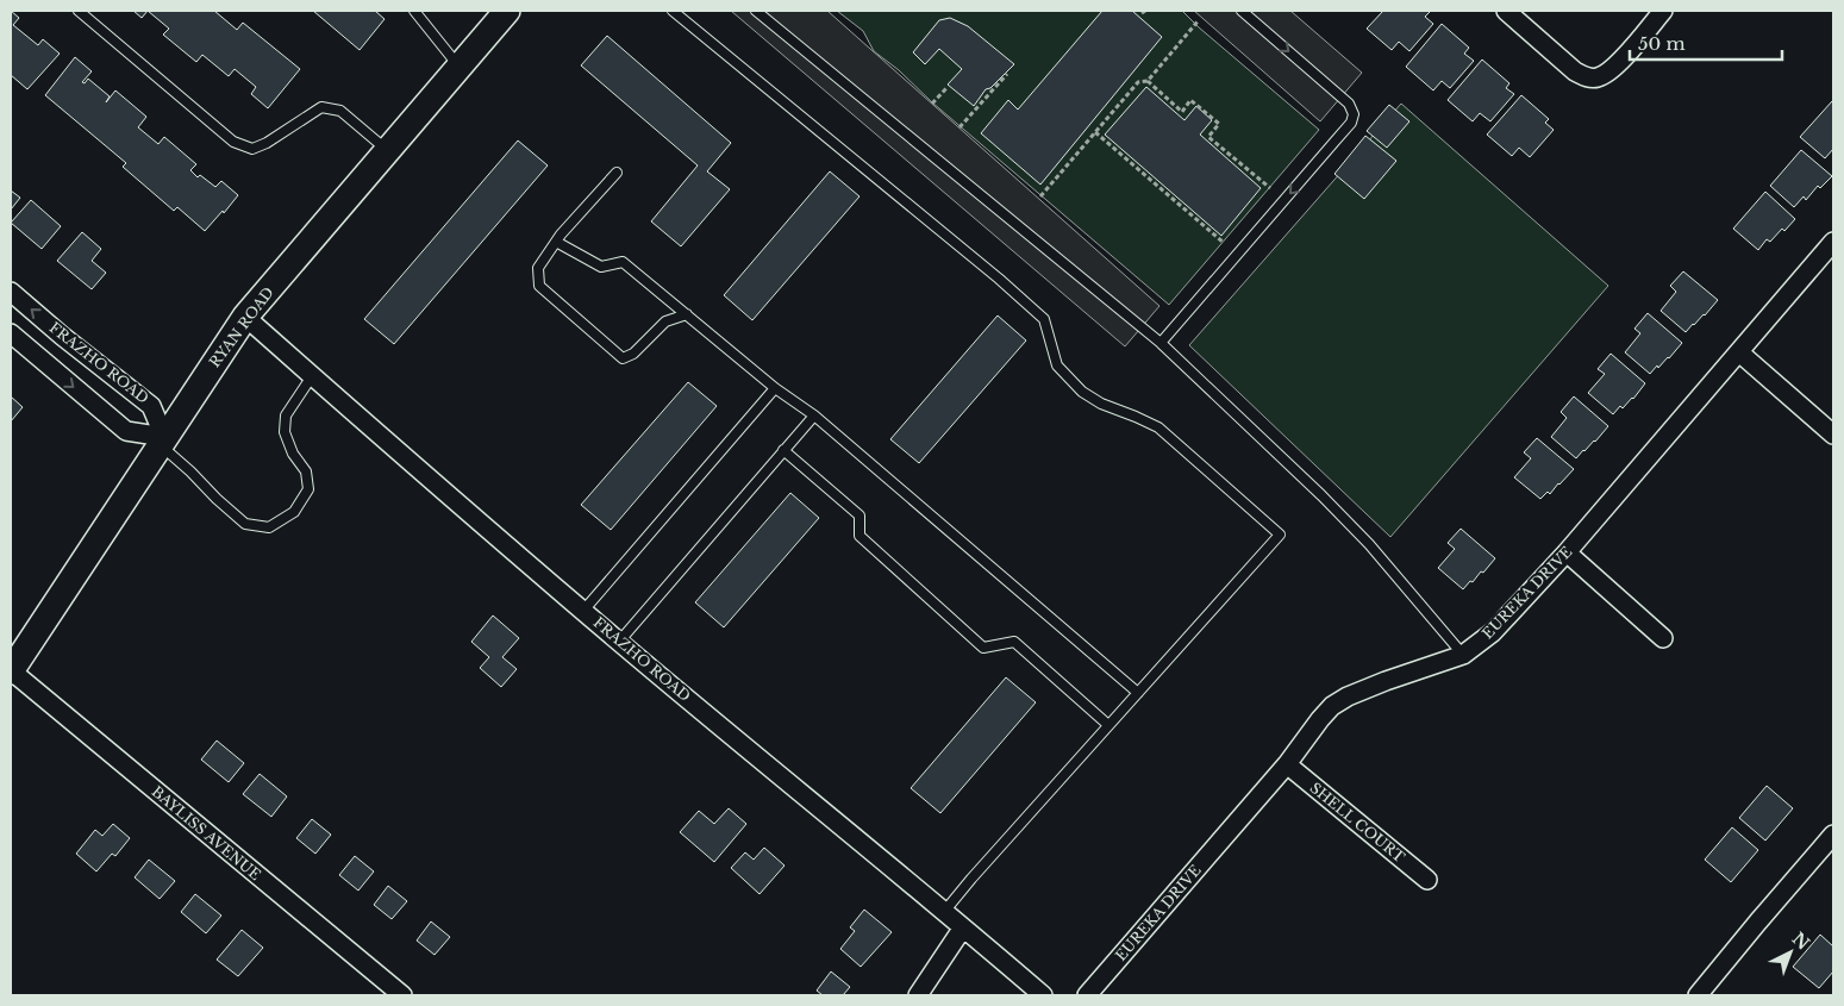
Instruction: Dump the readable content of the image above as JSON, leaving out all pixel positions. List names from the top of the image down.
{
  "streets": {
    "main road": ["RYAN ROAD"],
    "street": [
      "FRAZHO ROAD",
      "EUREKA DRIVE",
      "SHELL COURT",
      "BAYLISS AVENUE"
    ]
  },
  "crossings": [
    ["RYAN ROAD", "FRAZHO ROAD"],
    ["RYAN ROAD", "BAYLISS AVENUE"],
    ["EUREKA DRIVE", "SHELL COURT"]
  ],
  "scale_bar": "50 m",
  "north": "top right"
}
